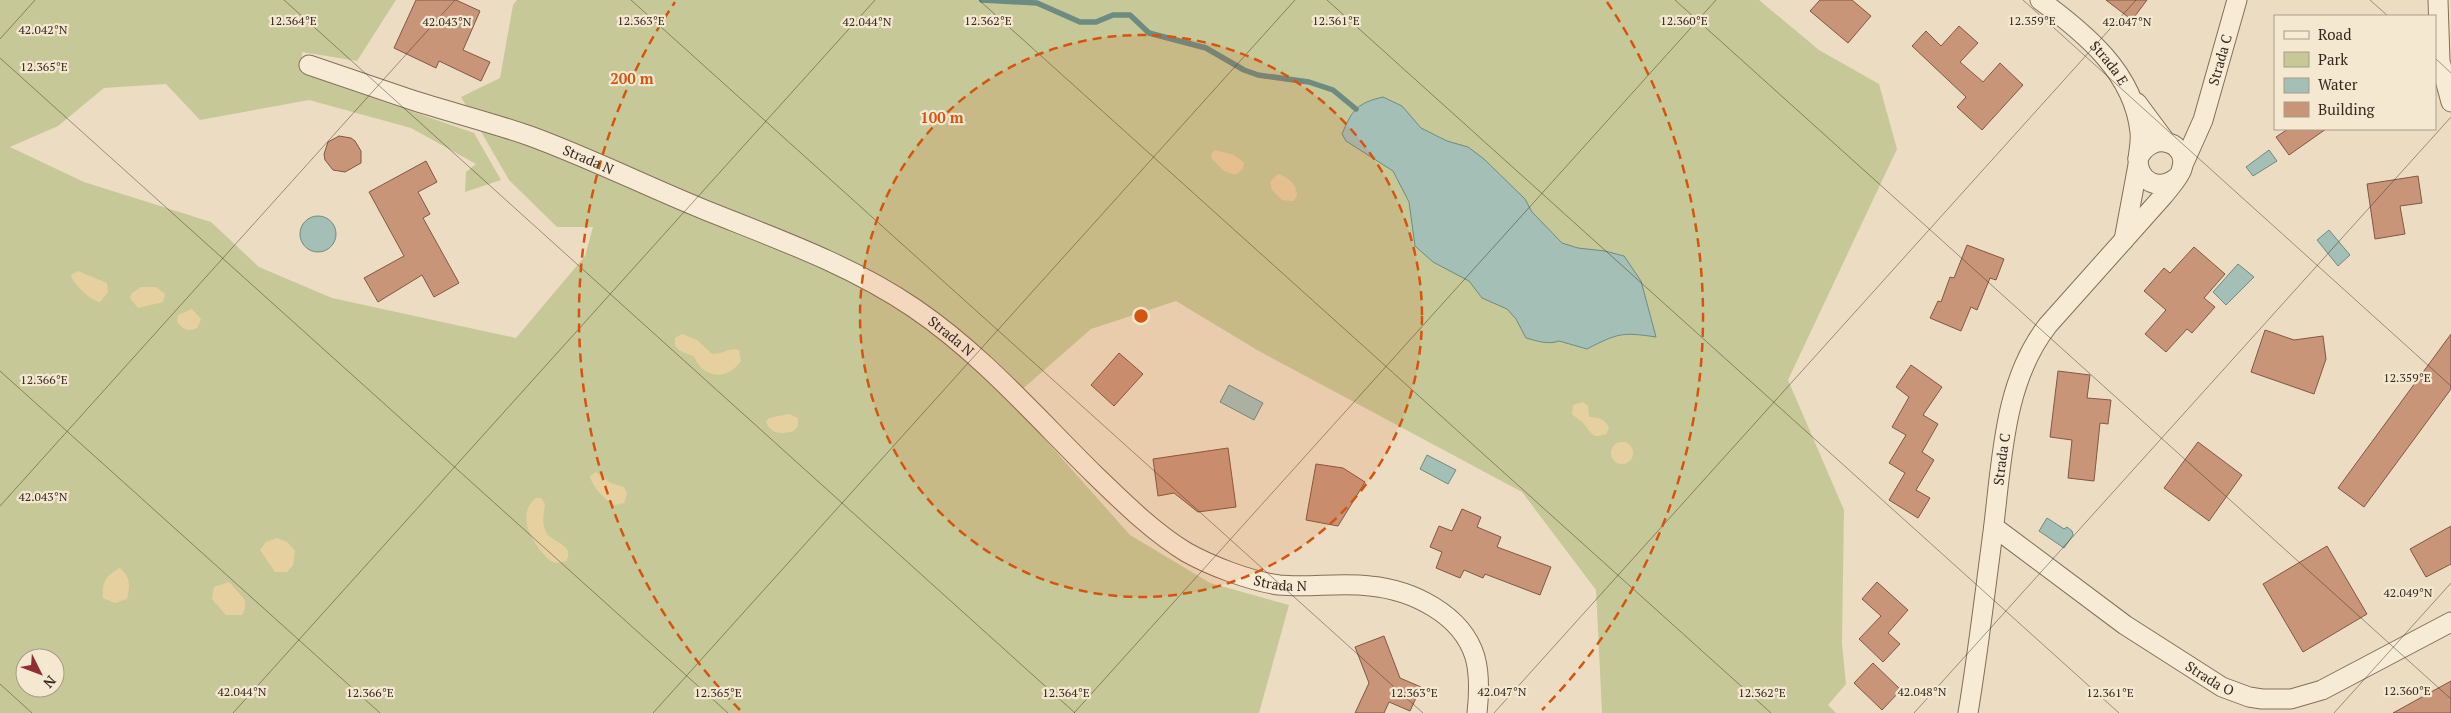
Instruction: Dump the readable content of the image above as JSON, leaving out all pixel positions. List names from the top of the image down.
{
  "streets": {
    "street": [
      "Strada C",
      "Strada E",
      "Strada N",
      "Strada O"
    ]
  },
  "crossings": [
    ["Strada C", "Strada E"],
    ["Strada C", "Strada O"]
  ],
  "legend": [
    "Road",
    "Park",
    "Water",
    "Building"
  ],
  "north": "bottom right",
  "coordinates": [
    "12.360°E",
    "12.364°E",
    "12.363°E",
    "12.362°E",
    "12.361°E",
    "12.359°E",
    "42.043°N",
    "42.044°N",
    "42.047°N",
    "42.042°N",
    "12.365°E",
    "12.366°E",
    "42.049°N",
    "42.048°N"
  ],
  "rings": ["200 m", "100 m"]
}
